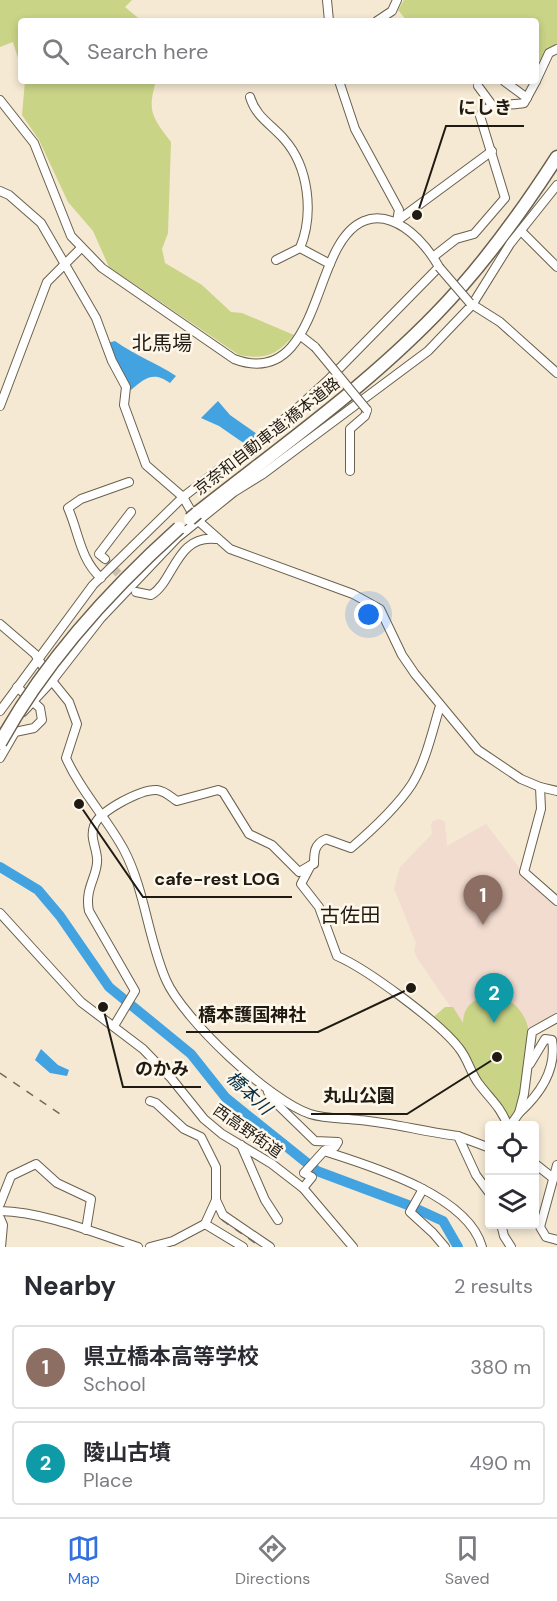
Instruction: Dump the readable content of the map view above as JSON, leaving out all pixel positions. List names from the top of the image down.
{
  "streets": {
    "highway": ["京奈和自動車道;橋本道路"],
    "street": ["西高野街道"]
  },
  "districts": ["北馬場", "古佐田"],
  "water": ["橋本川"],
  "places": [
    "にしき",
    "cafe-rest LOG",
    "橋本護国神社",
    "のかみ",
    "丸山公園"
  ],
  "page": {
    "search": "Search here",
    "pins": ["1", "2"],
    "heading": ["Nearby", "2 results"],
    "list": [
      {
        "mark": "1",
        "name": "県立橋本高等学校",
        "note": "School",
        "value": "380 m"
      },
      {
        "mark": "2",
        "name": "陵山古墳",
        "note": "Place",
        "value": "490 m"
      }
    ],
    "nav": ["Map", "Directions", "Saved"]
  }
}
